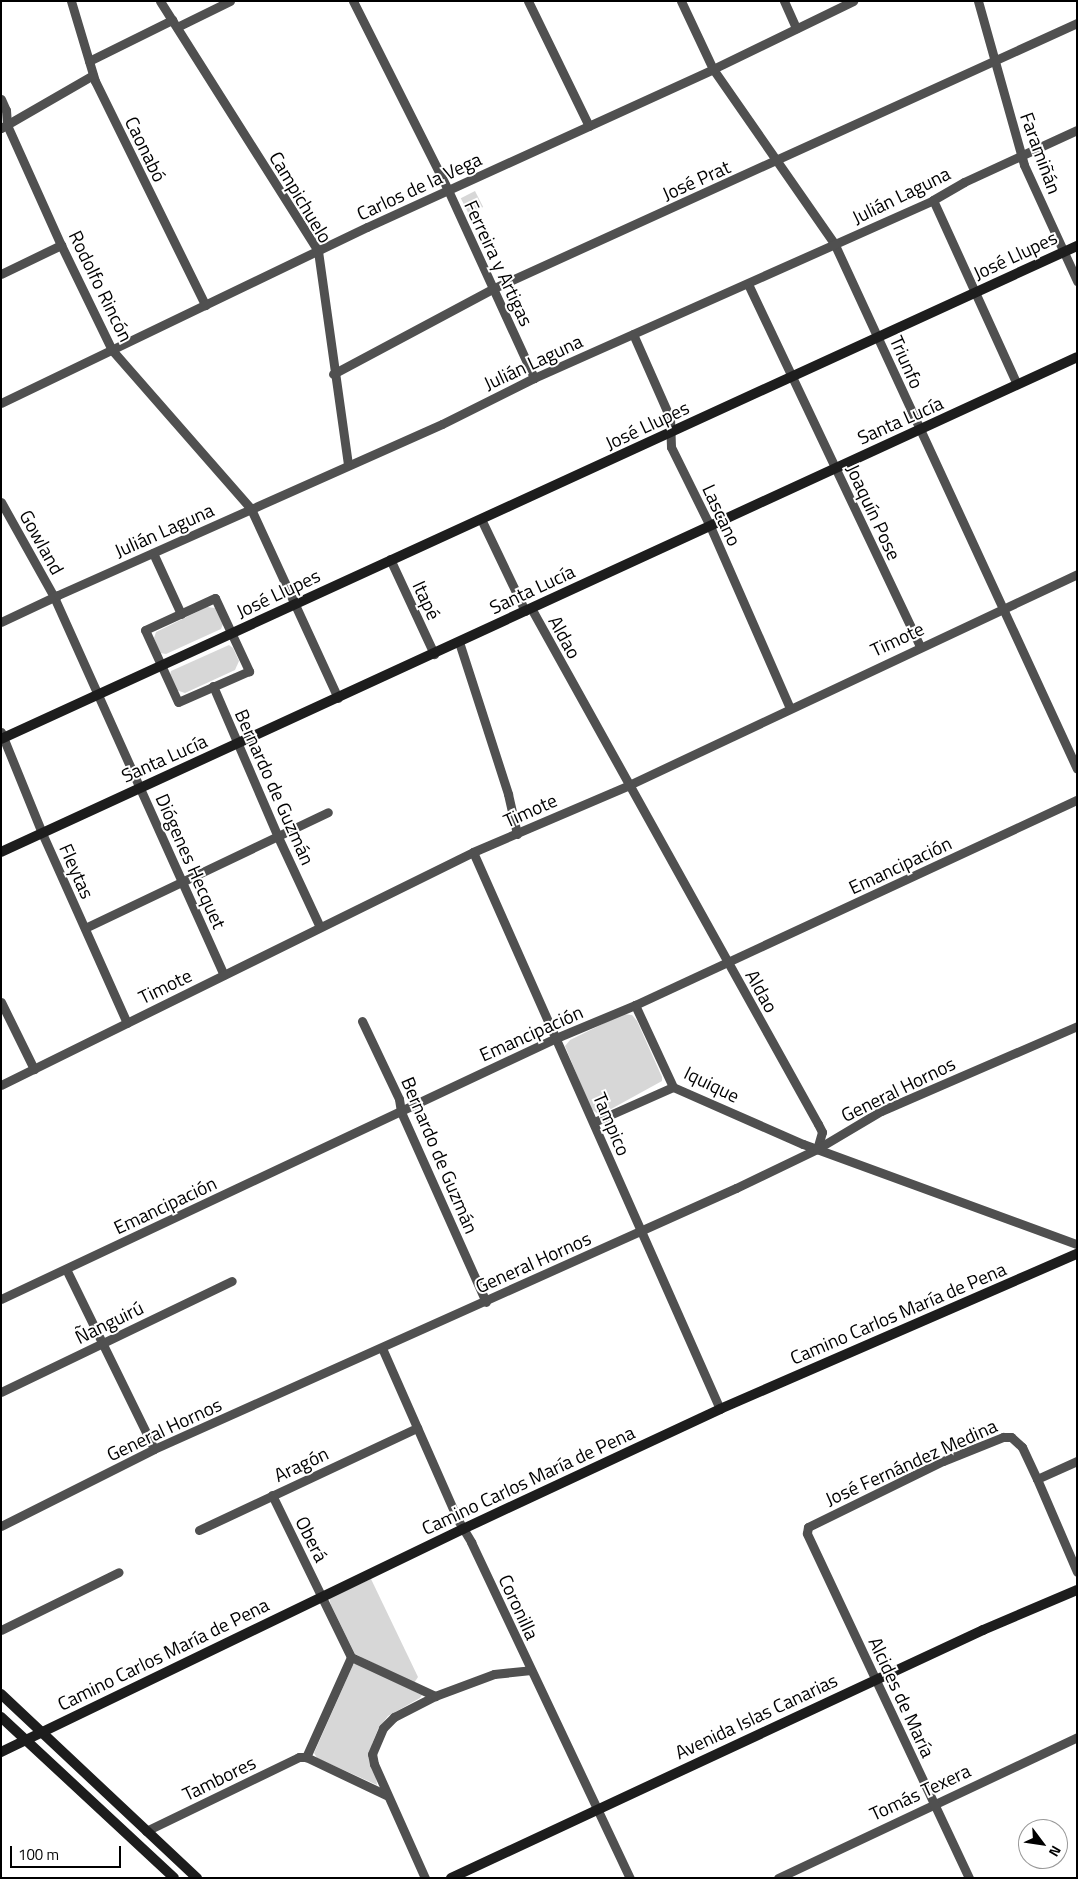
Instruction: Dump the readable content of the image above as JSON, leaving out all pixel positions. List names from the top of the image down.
{
  "streets": {
    "street": [
      "Caonabó",
      "Faramiñán",
      "José Prat",
      "Carlos de la Vega",
      "Julián Laguna",
      "Campichuelo",
      "José Llupes",
      "Ferreira y Artigas",
      "Rodolfo Rincón",
      "Triunfo",
      "Santa Lucía",
      "Joaquín Pose",
      "Lascano",
      "Gowland",
      "Itapé",
      "Aldao",
      "Timote",
      "Bernardo de Guzmán",
      "Diógenes Hecquet",
      "Emancipación",
      "Fleytas",
      "Iquique",
      "General Hornos",
      "Tampico",
      "Camino Carlos María de Pena",
      "Ñanguirú",
      "José Fernández Medina",
      "Aragón",
      "Oberá",
      "Coronilla",
      "Alcides de María",
      "Avenida Islas Canarias",
      "Tambores",
      "Tomás Texera"
    ]
  },
  "crossings": [
    ["Caonabó", "Carlos de la Vega"],
    ["Faramiñán", "José Prat"],
    ["Faramiñán", "Julián Laguna"],
    ["Faramiñán", "José Llupes"],
    ["José Prat", "Campichuelo"],
    ["José Prat", "Ferreira y Artigas"],
    ["José Prat", "Triunfo"],
    ["Carlos de la Vega", "Campichuelo"],
    ["Carlos de la Vega", "Ferreira y Artigas"],
    ["Carlos de la Vega", "Rodolfo Rincón"],
    ["Carlos de la Vega", "Triunfo"],
    ["Julián Laguna", "Campichuelo"],
    ["Julián Laguna", "Ferreira y Artigas"],
    ["Julián Laguna", "Rodolfo Rincón"],
    ["Julián Laguna", "Triunfo"],
    ["Julián Laguna", "Joaquín Pose"],
    ["Julián Laguna", "Lascano"],
    ["Julián Laguna", "Gowland"],
    ["Julián Laguna", "Diógenes Hecquet"],
    ["José Llupes", "Rodolfo Rincón"],
    ["José Llupes", "Triunfo"],
    ["José Llupes", "Joaquín Pose"],
    ["José Llupes", "Lascano"],
    ["José Llupes", "Itapé"],
    ["José Llupes", "Aldao"],
    ["José Llupes", "Bernardo de Guzmán"],
    ["José Llupes", "Diógenes Hecquet"],
    ["José Llupes", "Fleytas"],
    ["Rodolfo Rincón", "Santa Lucía"],
    ["Triunfo", "Santa Lucía"],
    ["Triunfo", "Timote"],
    ["Santa Lucía", "Joaquín Pose"],
    ["Santa Lucía", "Lascano"],
    ["Santa Lucía", "Itapé"],
    ["Santa Lucía", "Aldao"],
    ["Santa Lucía", "Bernardo de Guzmán"],
    ["Santa Lucía", "Diógenes Hecquet"],
    ["Santa Lucía", "Fleytas"],
    ["Joaquín Pose", "Timote"],
    ["Lascano", "Timote"],
    ["Gowland", "Diógenes Hecquet"],
    ["Aldao", "Timote"],
    ["Aldao", "Emancipación"],
    ["Aldao", "Iquique"],
    ["Aldao", "General Hornos"],
    ["Timote", "Bernardo de Guzmán"],
    ["Timote", "Diógenes Hecquet"],
    ["Timote", "Fleytas"],
    ["Timote", "Tampico"],
    ["Bernardo de Guzmán", "Emancipación"],
    ["Bernardo de Guzmán", "General Hornos"],
    ["Emancipación", "Iquique"],
    ["Emancipación", "Tampico"],
    ["Iquique", "General Hornos"],
    ["General Hornos", "Tampico"],
    ["General Hornos", "Coronilla"],
    ["Tampico", "Camino Carlos María de Pena"],
    ["Camino Carlos María de Pena", "Oberá"],
    ["Camino Carlos María de Pena", "Coronilla"],
    ["José Fernández Medina", "Alcides de María"],
    ["Aragón", "Oberá"],
    ["Aragón", "Coronilla"],
    ["Coronilla", "Avenida Islas Canarias"],
    ["Alcides de María", "Avenida Islas Canarias"],
    ["Alcides de María", "Tomás Texera"]
  ],
  "scale_bar": "100 m",
  "north": "bottom right"
}
